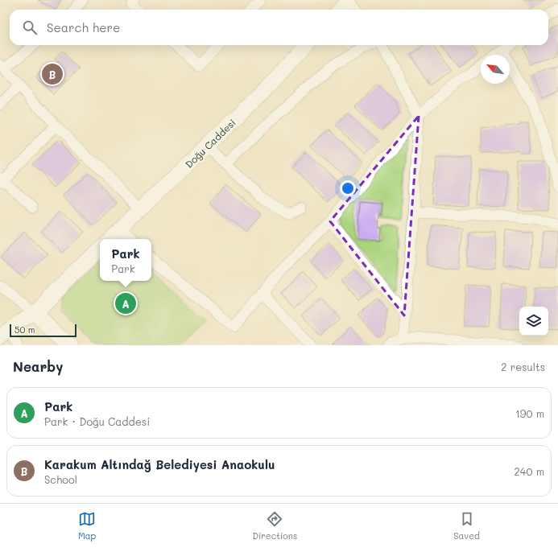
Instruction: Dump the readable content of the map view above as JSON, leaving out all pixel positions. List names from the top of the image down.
{
  "streets": {
    "street": ["Doğu Caddesi"]
  },
  "scale_bar": "50 m",
  "north": "top left",
  "page": {
    "search": "Search here",
    "pins": ["B", "A"],
    "popup": ["Park", "Park"],
    "scale": "50 m",
    "heading": ["Nearby", "2 results"],
    "list": [
      {
        "mark": "A",
        "name": "Park",
        "note": "Park · Doğu Caddesi",
        "value": "190 m"
      },
      {
        "mark": "B",
        "name": "Karakum Altındağ Belediyesi Anaokulu",
        "note": "School",
        "value": "240 m"
      }
    ],
    "nav": ["Map", "Directions", "Saved"]
  }
}
